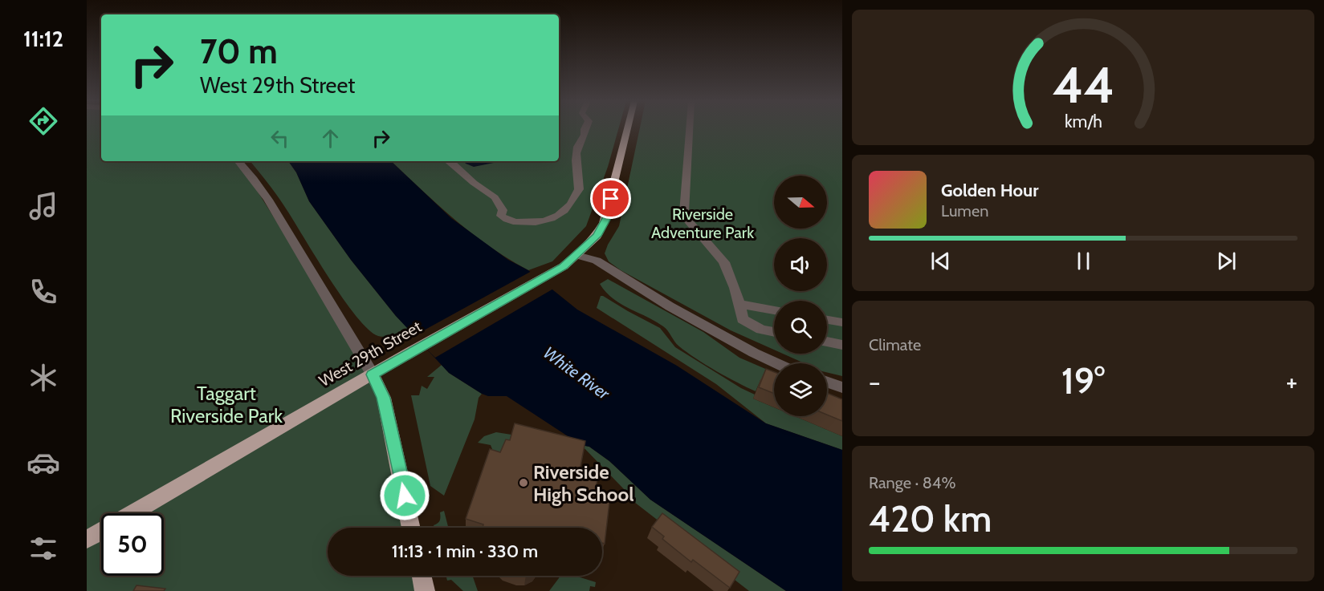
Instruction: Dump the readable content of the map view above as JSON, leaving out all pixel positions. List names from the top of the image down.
{
  "streets": {
    "main road": ["West 29th Street"]
  },
  "water": ["White River"],
  "parks": ["Riverside Adventure Park", "Taggart Riverside Park"],
  "places": ["Riverside High School"],
  "north": "right",
  "page": {
    "tabs": "11:12",
    "turn": ["70 m", "West 29th Street"],
    "song": ["Golden Hour", "Lumen"],
    "tile": [
      "Climate",
      ["Range · 84%", "420 km"]
    ],
    "heat": ["−", "19°", "+"],
    "limit": "50",
    "trip": "11:13 · 1 min · 330 m",
    "gauge": ["44", "km/h"]
  }
}
